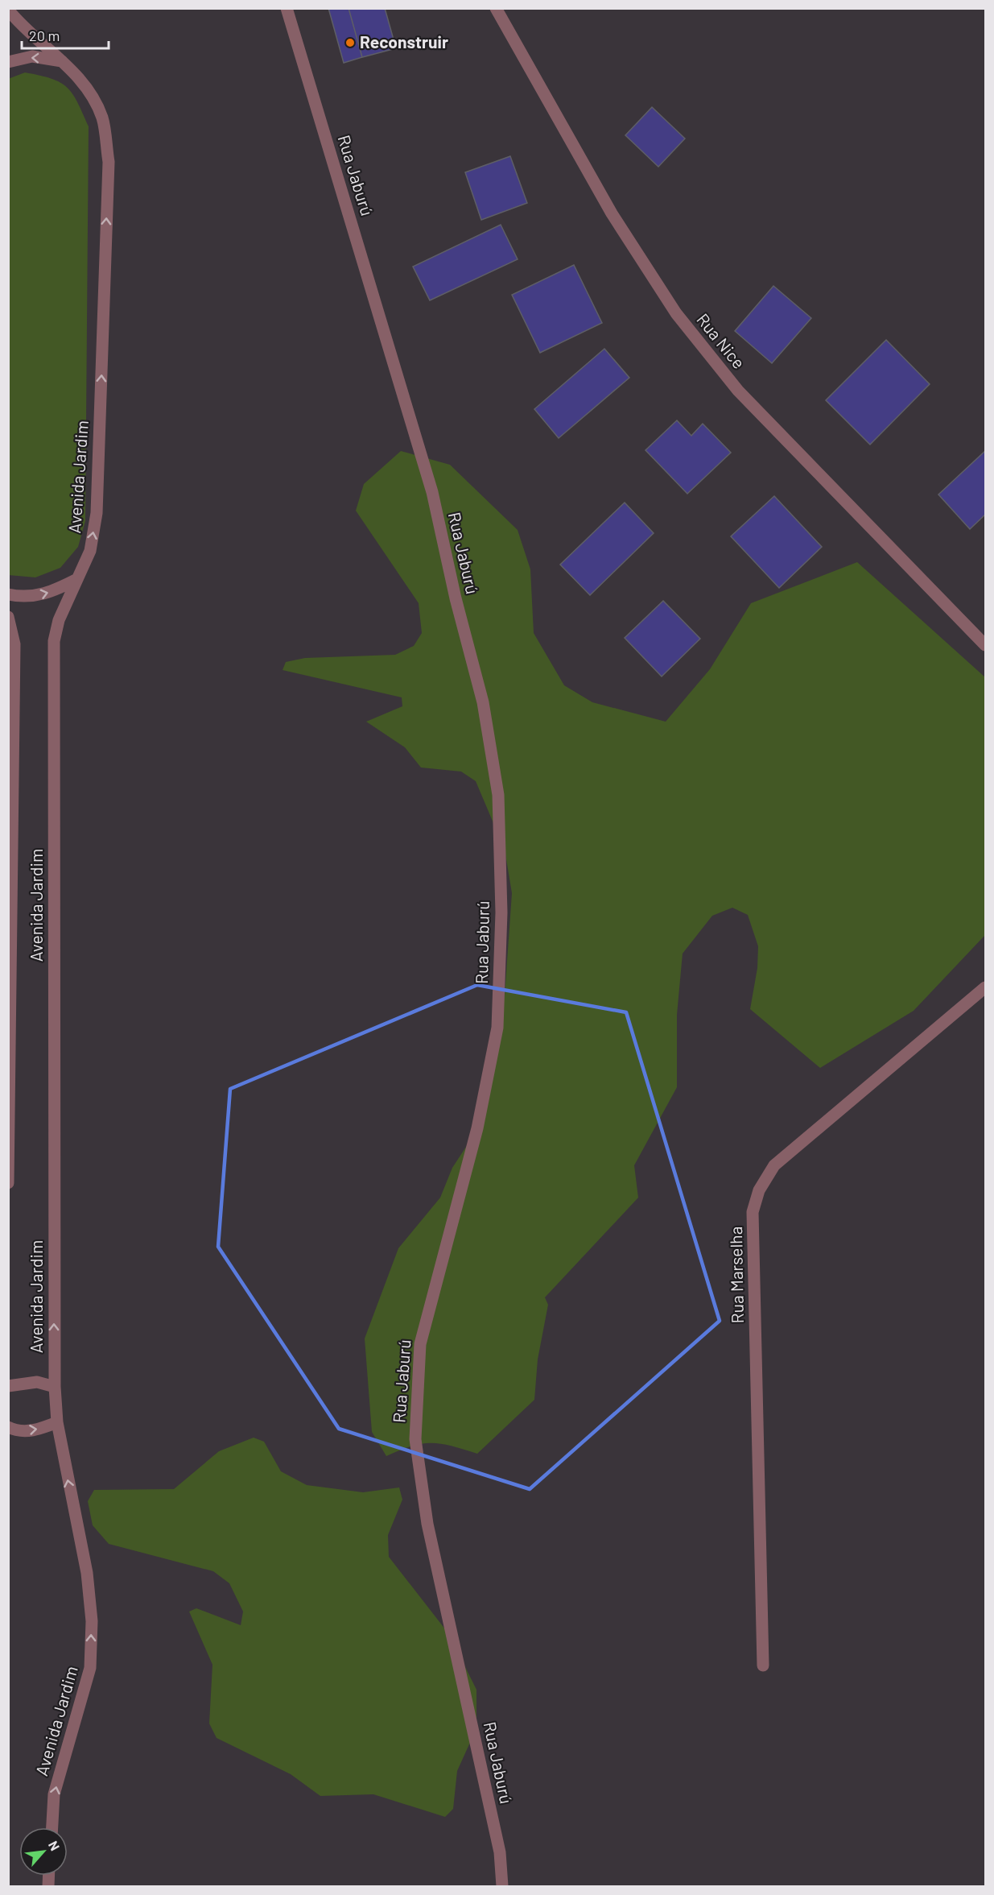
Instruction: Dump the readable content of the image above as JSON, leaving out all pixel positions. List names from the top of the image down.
{
  "streets": {
    "street": [
      "Rua Jaburú",
      "Rua Nice",
      "Avenida Jardim",
      "Rua Marselha"
    ]
  },
  "places": ["Reconstruir"],
  "scale_bar": "20 m",
  "north": "top right"
}
